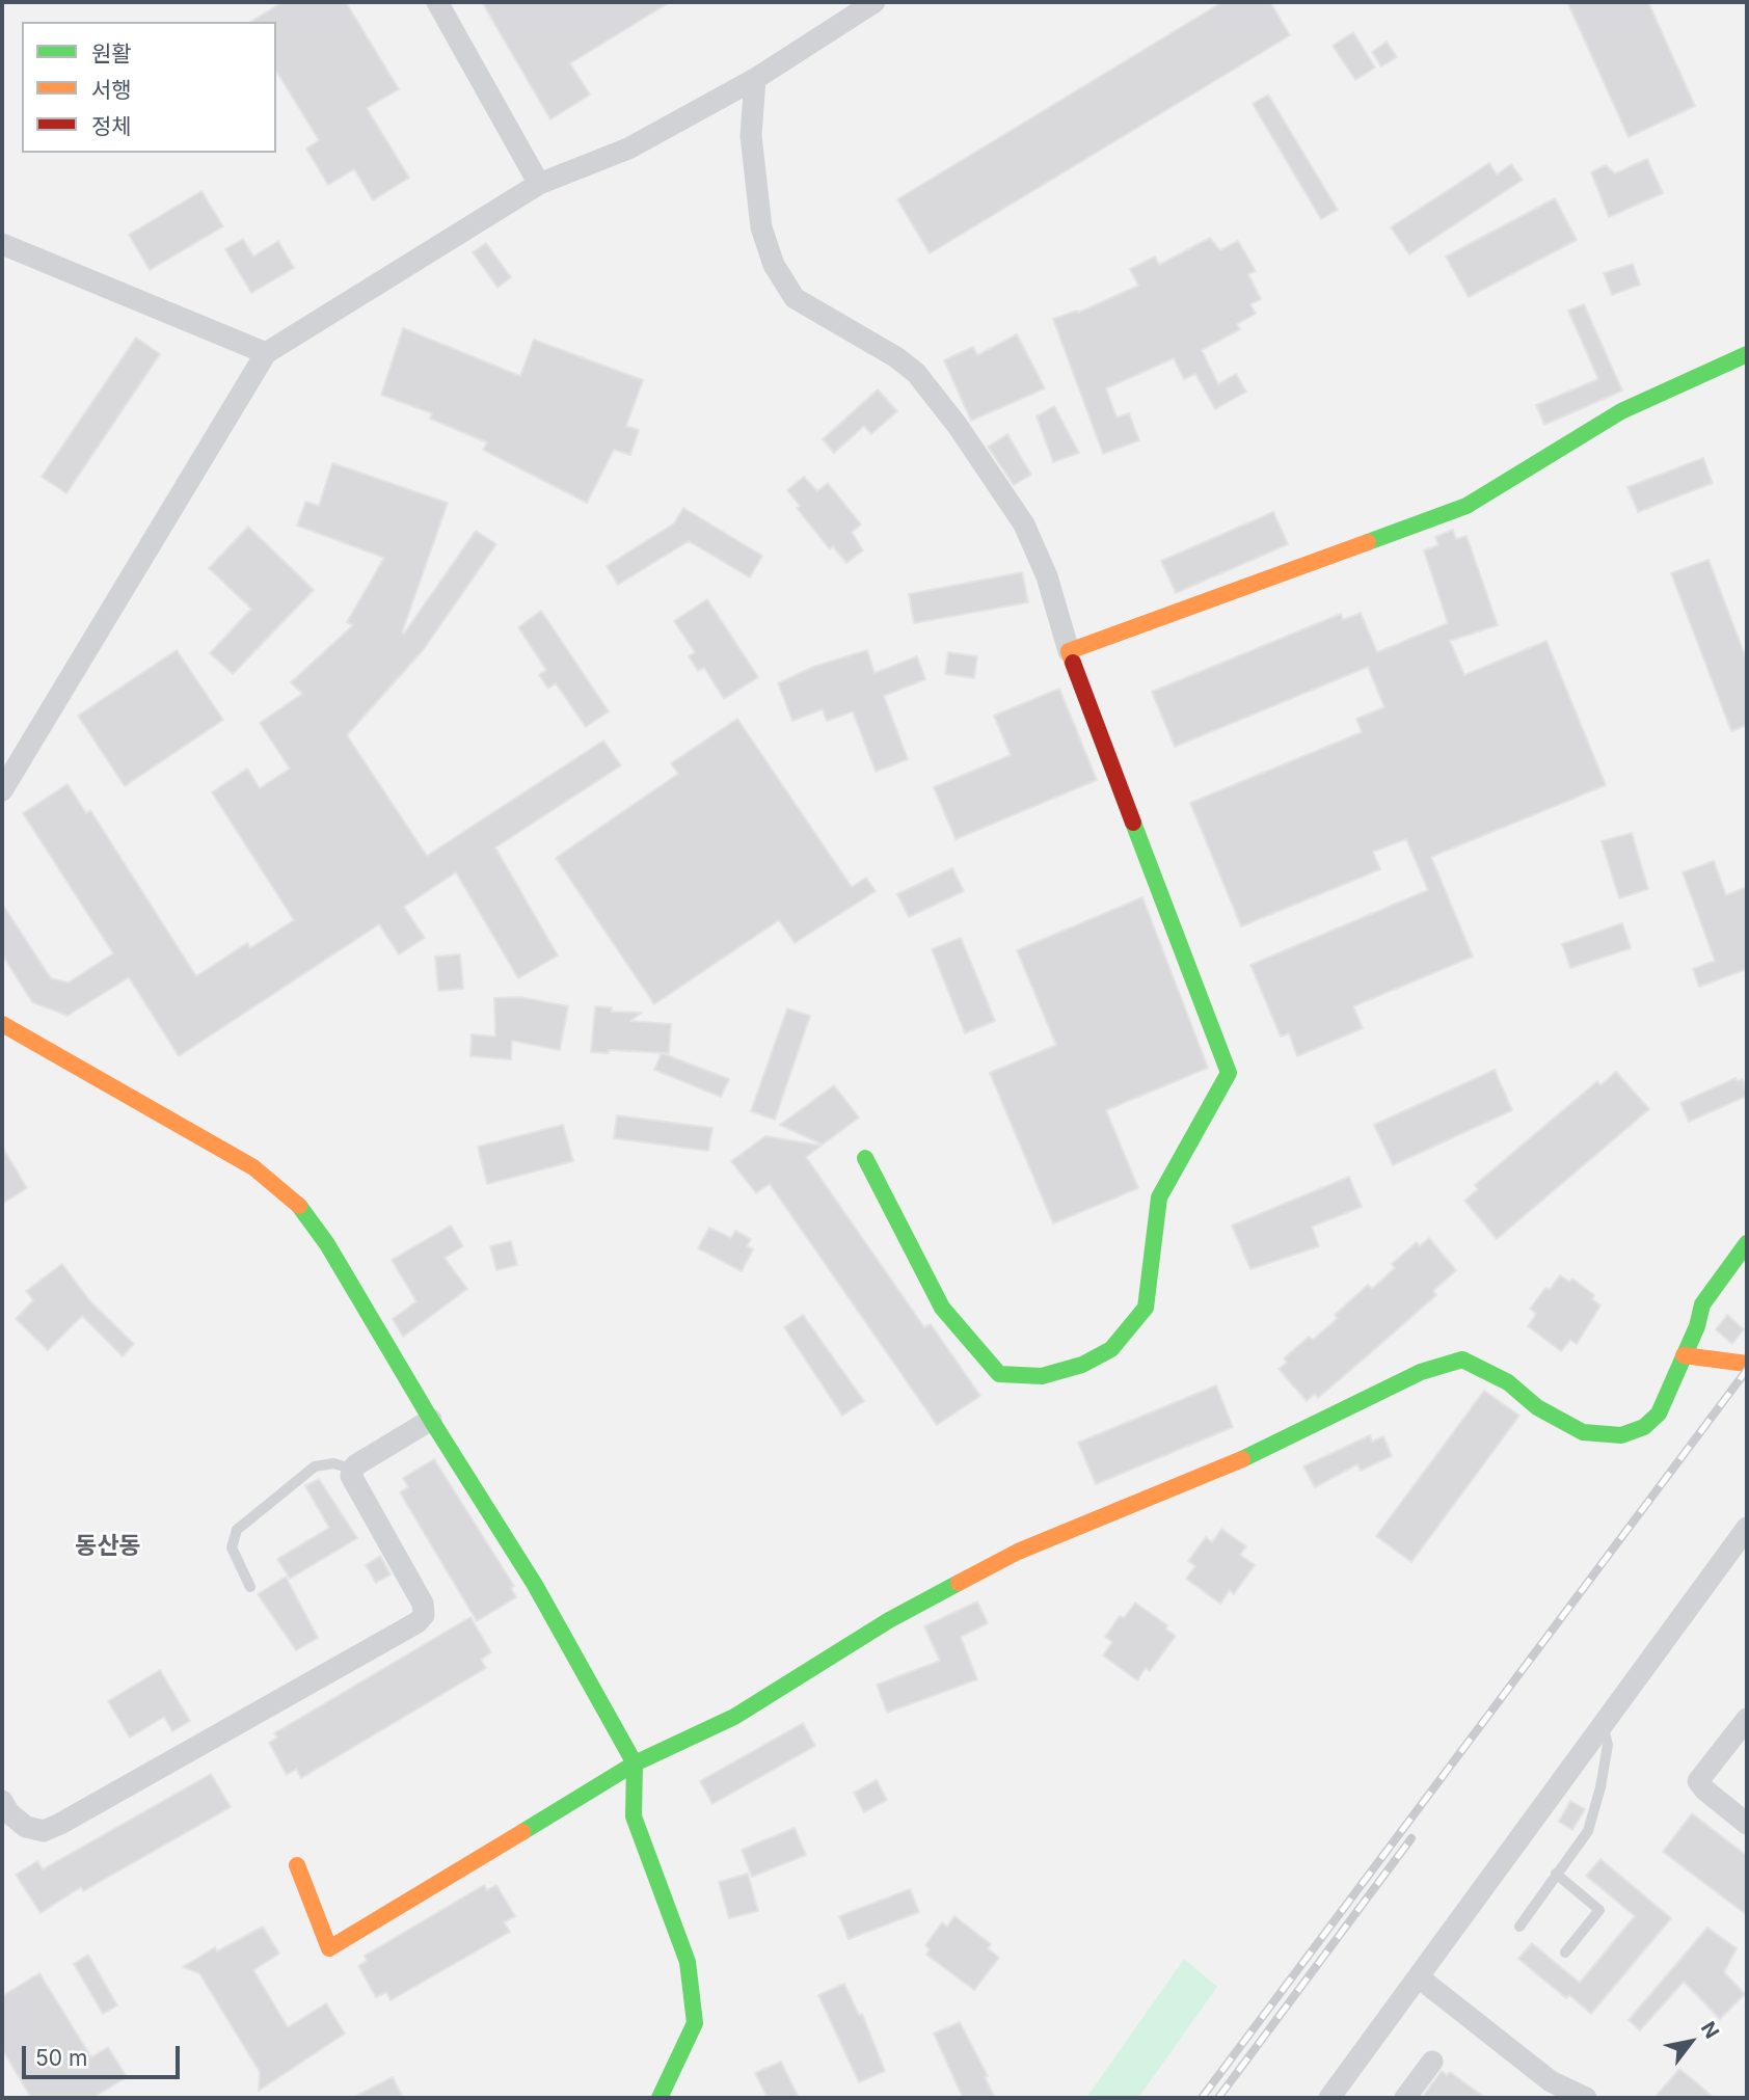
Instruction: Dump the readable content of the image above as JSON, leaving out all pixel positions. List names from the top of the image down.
{
  "districts": ["동산동"],
  "legend": ["원활", "서행", "정체"],
  "scale_bar": "50 m",
  "north": "top right"
}
